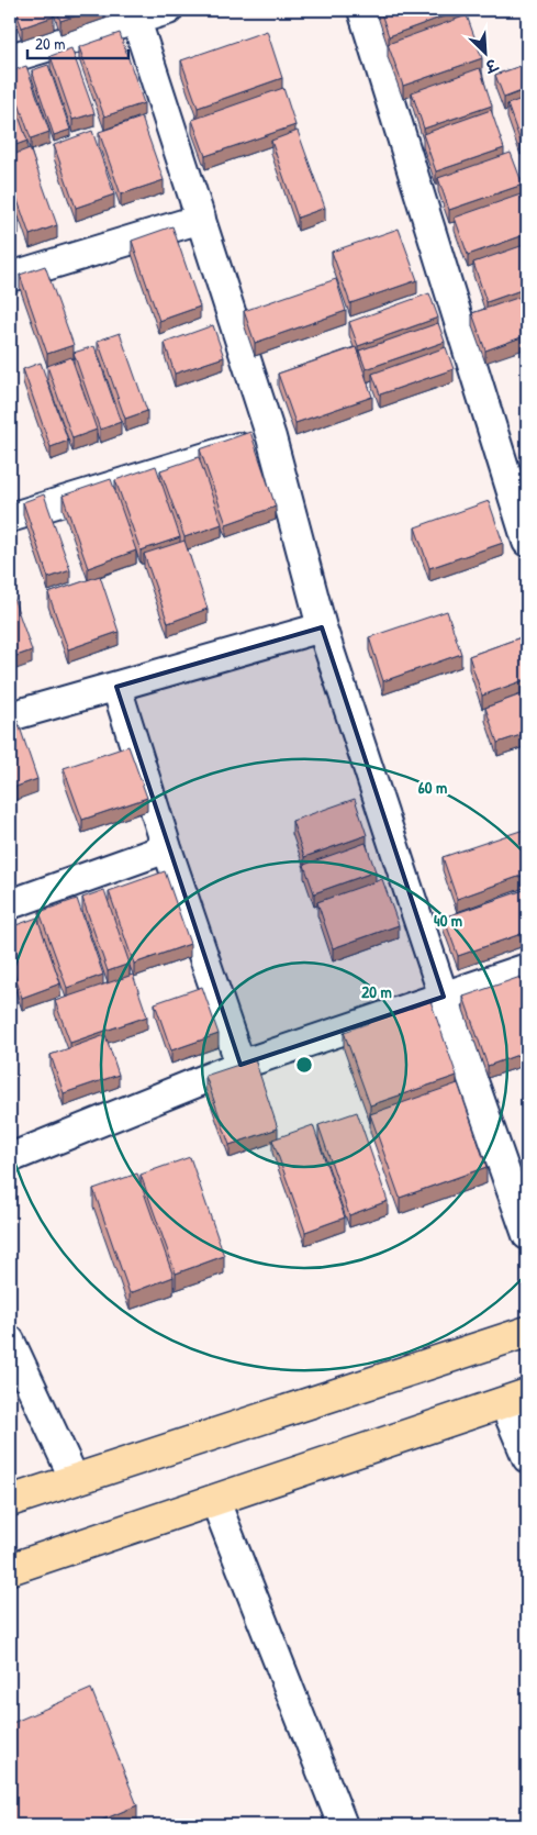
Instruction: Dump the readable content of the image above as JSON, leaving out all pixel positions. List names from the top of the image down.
{
  "scale_bar": "20 m",
  "north": "bottom right",
  "rings": ["60 m", "40 m", "20 m"]
}
